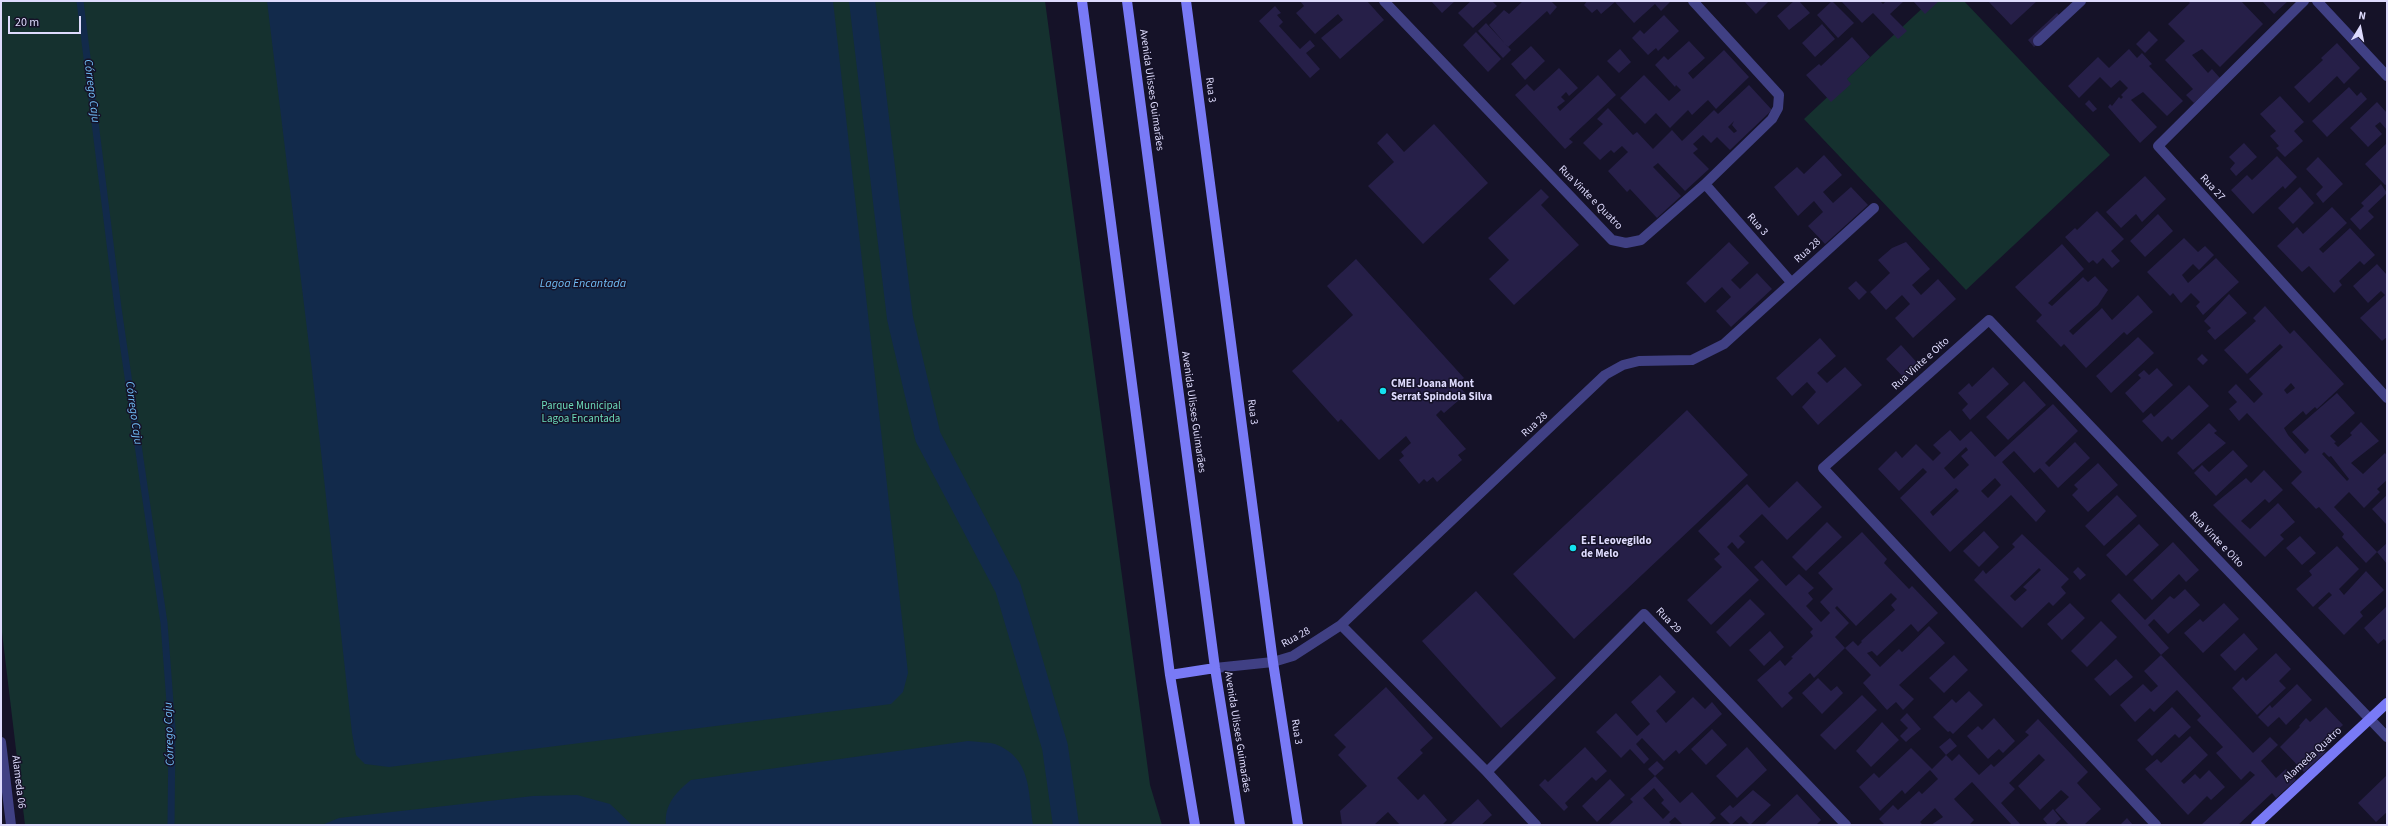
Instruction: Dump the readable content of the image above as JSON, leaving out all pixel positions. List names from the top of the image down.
{
  "streets": {
    "main road": ["Avenida Ulisses Guimarães", "Rua 3", "Alameda Quatro"],
    "street": [
      "Rua 27",
      "Rua Vinte e Quatro",
      "Rua 28",
      "Rua Vinte e Oito",
      "Rua 29",
      "Alameda 06"
    ]
  },
  "crossings": [
    ["Avenida Ulisses Guimarães", "Rua 28"],
    ["Rua 3", "Rua Vinte e Quatro"],
    ["Rua 3", "Rua 28"],
    ["Rua Vinte e Oito", "Alameda Quatro"]
  ],
  "water": ["Córrego Caju", "Lagoa Encantada"],
  "parks": ["Parque Municipal Lagoa Encantada"],
  "places": ["CMEI Joana Mont Serrat Spindola Silva", "E.E Leovegildo de Melo"],
  "scale_bar": "20 m",
  "north": "top"
}
